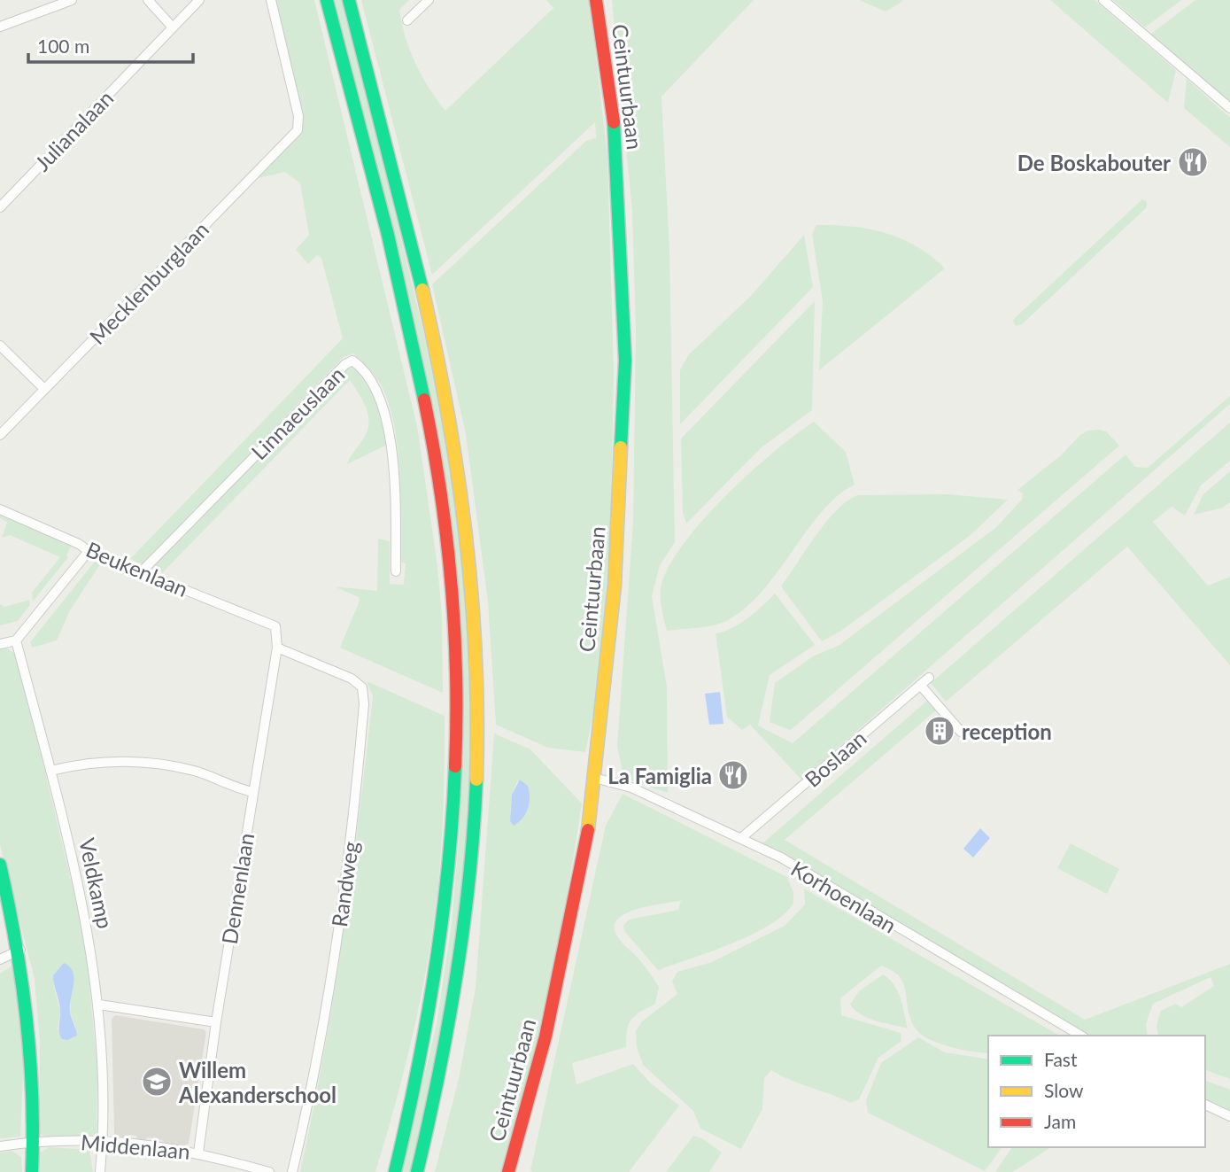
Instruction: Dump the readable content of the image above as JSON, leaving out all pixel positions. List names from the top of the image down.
{
  "streets": {
    "main road": ["Ceintuurbaan"],
    "street": [
      "Julianalaan",
      "Mecklenburglaan",
      "Linnaeuslaan",
      "Beukenlaan",
      "Boslaan",
      "Veldkamp",
      "Randweg",
      "Dennenlaan",
      "Korhoenlaan",
      "Middenlaan"
    ]
  },
  "crossings": [
    ["Ceintuurbaan", "Korhoenlaan"],
    ["Linnaeuslaan", "Beukenlaan"],
    ["Beukenlaan", "Dennenlaan"],
    ["Boslaan", "Korhoenlaan"],
    ["Veldkamp", "Middenlaan"],
    ["Randweg", "Dennenlaan"],
    ["Dennenlaan", "Middenlaan"]
  ],
  "places": {
    "restaurant": ["De Boskabouter", "La Famiglia"],
    "building": ["reception"],
    "school or university": ["Willem Alexanderschool"]
  },
  "legend": ["Fast", "Slow", "Jam"],
  "scale_bar": "100 m"
}
